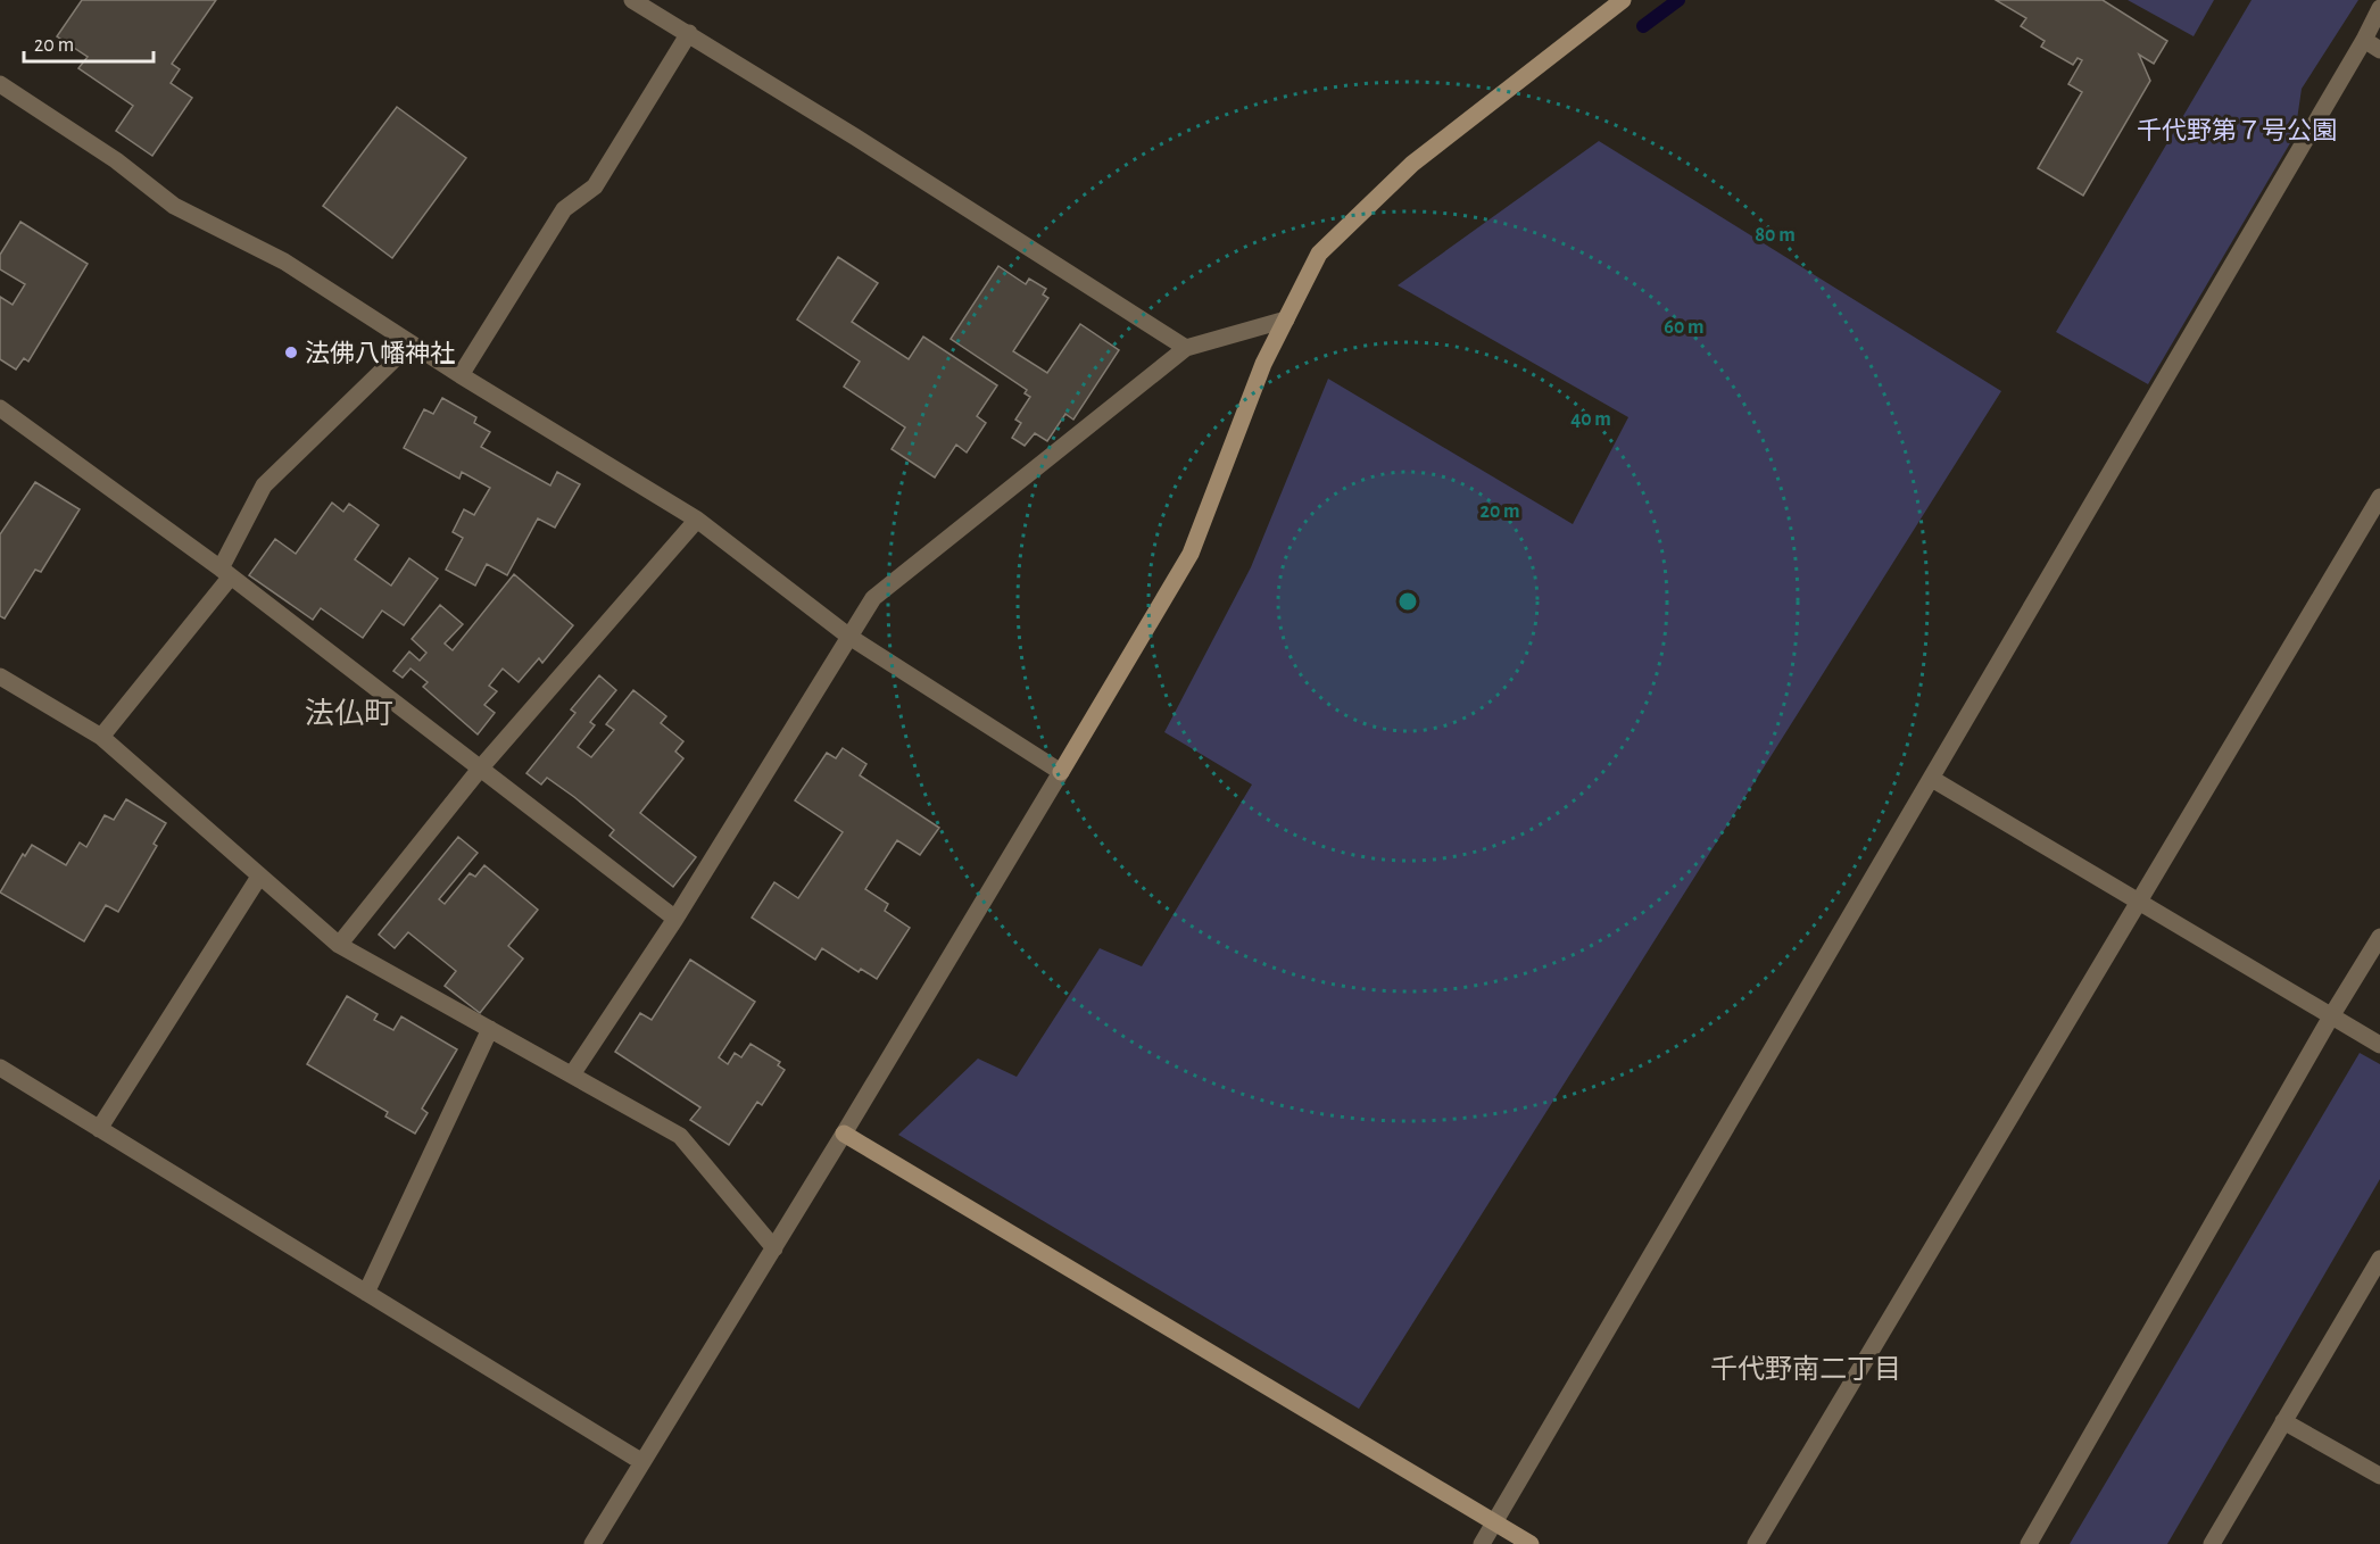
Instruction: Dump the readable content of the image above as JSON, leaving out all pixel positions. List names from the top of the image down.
{
  "districts": ["法仏町", "千代野南二丁目"],
  "parks": ["千代野第７号公園"],
  "places": ["法佛八幡神社"],
  "scale_bar": "20 m",
  "rings": [
    "80 m",
    "60 m",
    "40 m",
    "20 m"
  ]
}
